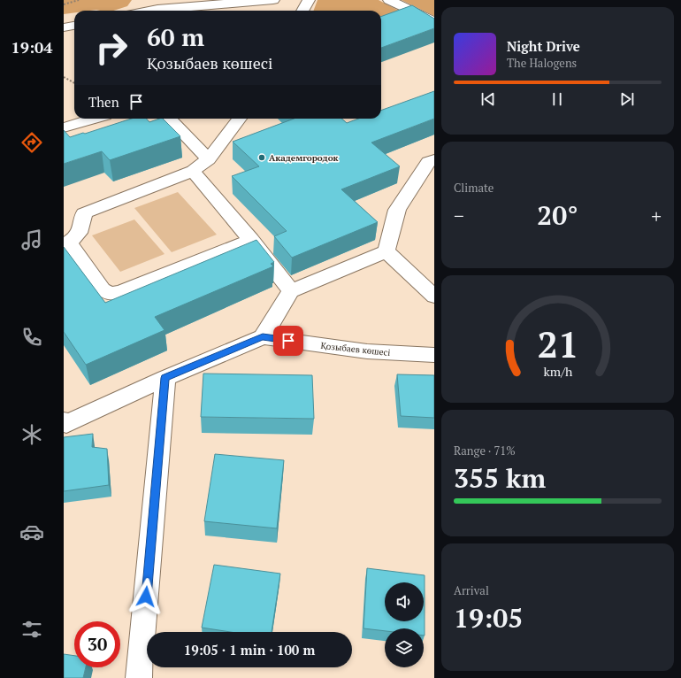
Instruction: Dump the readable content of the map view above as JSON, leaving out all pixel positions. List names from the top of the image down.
{
  "streets": {
    "street": ["Қозыбаев көшесі"]
  },
  "places": ["Академгородок"],
  "page": {
    "tabs": "19:04",
    "turn": ["60 m", "Қозыбаев көшесі"],
    "song": ["Night Drive", "The Halogens"],
    "then": "Then",
    "tile": [
      "Climate",
      ["Range · 71%", "355 km"],
      ["Arrival", "19:05"]
    ],
    "heat": ["−", "20°", "+"],
    "limit": "30",
    "trip": "19:05 · 1 min · 100 m",
    "gauge": ["21", "km/h"]
  }
}
